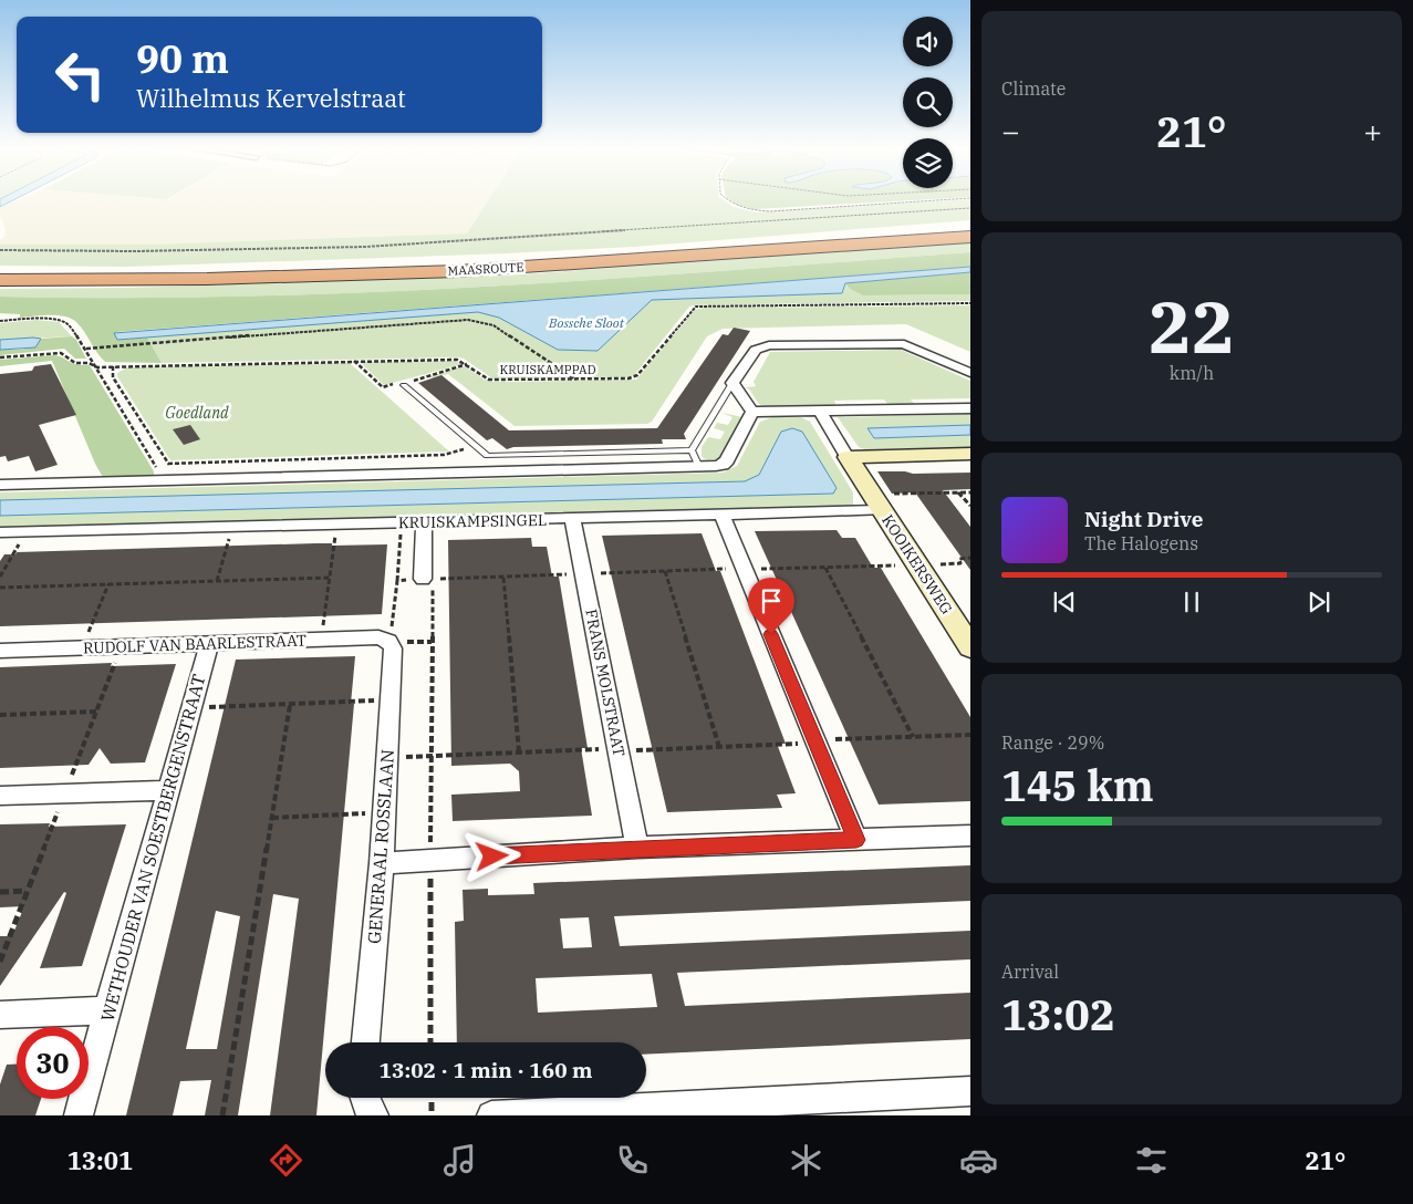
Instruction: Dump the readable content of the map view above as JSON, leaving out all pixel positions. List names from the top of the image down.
{
  "streets": {
    "highway": ["MAASROUTE"],
    "street": [
      "KRUISKAMPSINGEL",
      "KOOIKERSWEG",
      "RUDOLF VAN BAARLESTRAAT",
      "FRANS MOLSTRAAT",
      "GENERAAL ROSSLAAN",
      "WETHOUDER VAN SOESTBERGENSTRAAT"
    ],
    "path": ["KRUISKAMPPAD"]
  },
  "crossings": [
    ["KRUISKAMPSINGEL", "KOOIKERSWEG"],
    ["KRUISKAMPSINGEL", "FRANS MOLSTRAAT"],
    ["RUDOLF VAN BAARLESTRAAT", "GENERAAL ROSSLAAN"],
    ["RUDOLF VAN BAARLESTRAAT", "WETHOUDER VAN SOESTBERGENSTRAAT"]
  ],
  "water": ["Bossche Sloot"],
  "parks": ["Goedland"],
  "page": {
    "tile": [
      "Climate",
      ["22", "km/h"],
      ["Range · 29%", "145 km"],
      ["Arrival", "13:02"]
    ],
    "turn": ["90 m", "Wilhelmus Kervelstraat"],
    "heat": ["−", "21°", "+"],
    "song": ["Night Drive", "The Halogens"],
    "limit": "30",
    "trip": "13:02 · 1 min · 160 m",
    "tabs": ["13:01", "21°"]
  }
}
